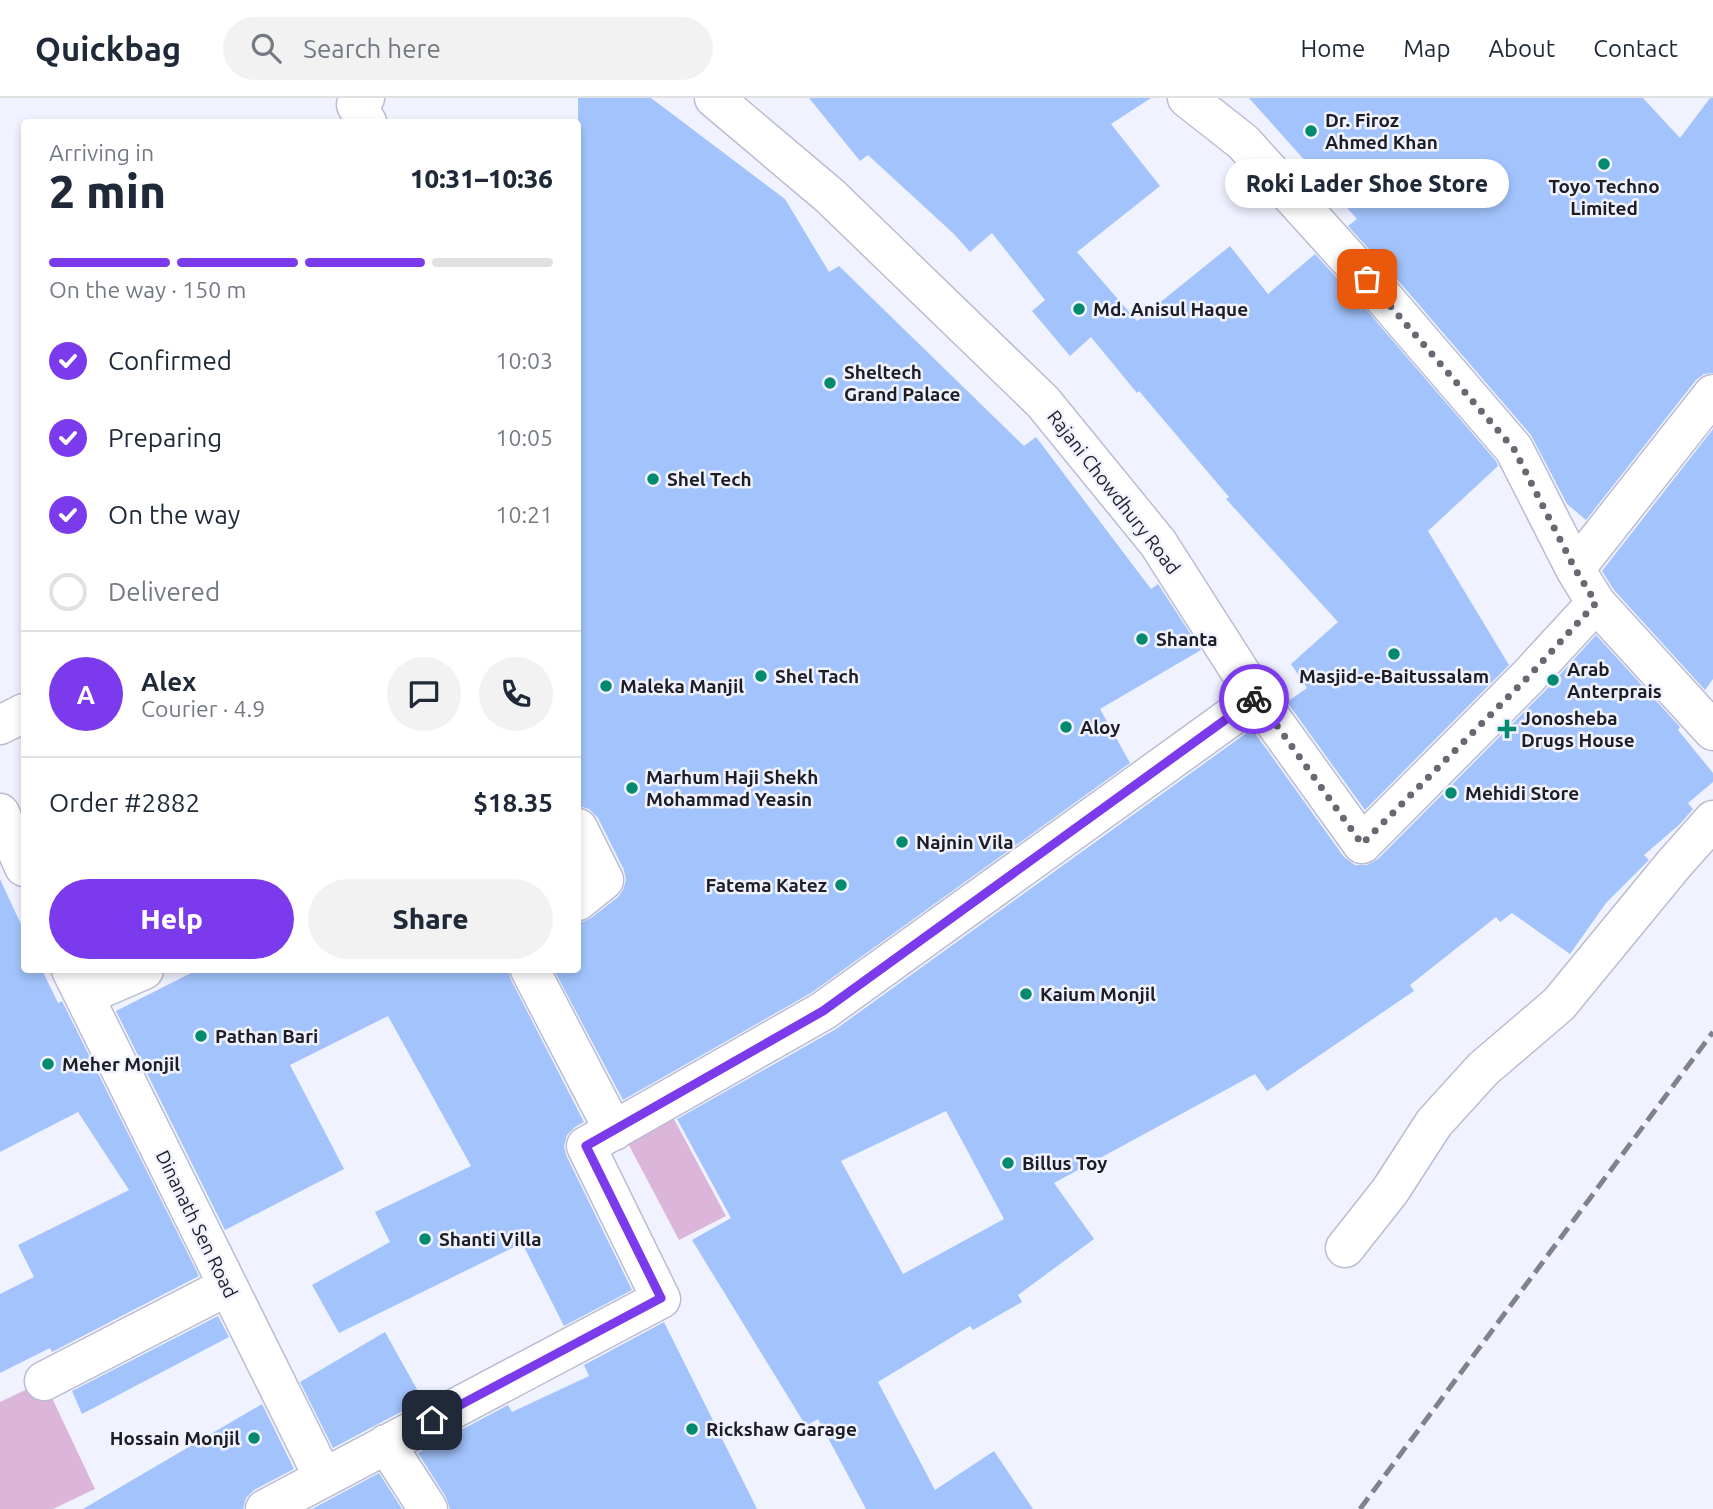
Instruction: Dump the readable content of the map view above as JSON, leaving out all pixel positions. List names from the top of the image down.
{
  "streets": {
    "street": ["Rajani Chowdhury Road", "Dinanath Sen Road"]
  },
  "places": {
    "other": [
      "Dr. Firoz Ahmed Khan",
      "Toyo Techno Limited",
      "Roki Lader Shoe Store",
      "Md. Anisul Haque",
      "Sheltech Grand Palace",
      "Shel Tech",
      "Shanta",
      "Masjid-e-Baitussalam",
      "Shel Tach",
      "Arab Anterprais",
      "Maleka Manjil",
      "Aloy",
      "Marhum Haji Shekh Mohammad Yeasin",
      "Mehidi Store",
      "Najnin Vila",
      "Fatema Katez",
      "Kaium Monjil",
      "Pathan Bari",
      "Meher Monjil",
      "Billus Toy",
      "Shanti Villa",
      "Rickshaw Garage",
      "Hossain Monjil"
    ],
    "health": ["Jonosheba Drugs House"]
  },
  "page": {
    "header": "Quickbag",
    "search": "Search here",
    "nav": [
      "Home",
      "Map",
      "About",
      "Contact"
    ],
    "heading": ["2 min", "Arriving in", "10:31–10:36"],
    "panel": [
      "Alex",
      "Courier · 4.9",
      "Order #2882",
      "$18.35"
    ],
    "bubble": "Roki Lader Shoe Store",
    "bar": "On the way · 150 m",
    "list": [
      ["Confirmed", "10:03"],
      ["Preparing", "10:05"],
      ["On the way", "10:21"],
      "Delivered"
    ],
    "round": "A",
    "buttons": ["Help", "Share"]
  }
}
